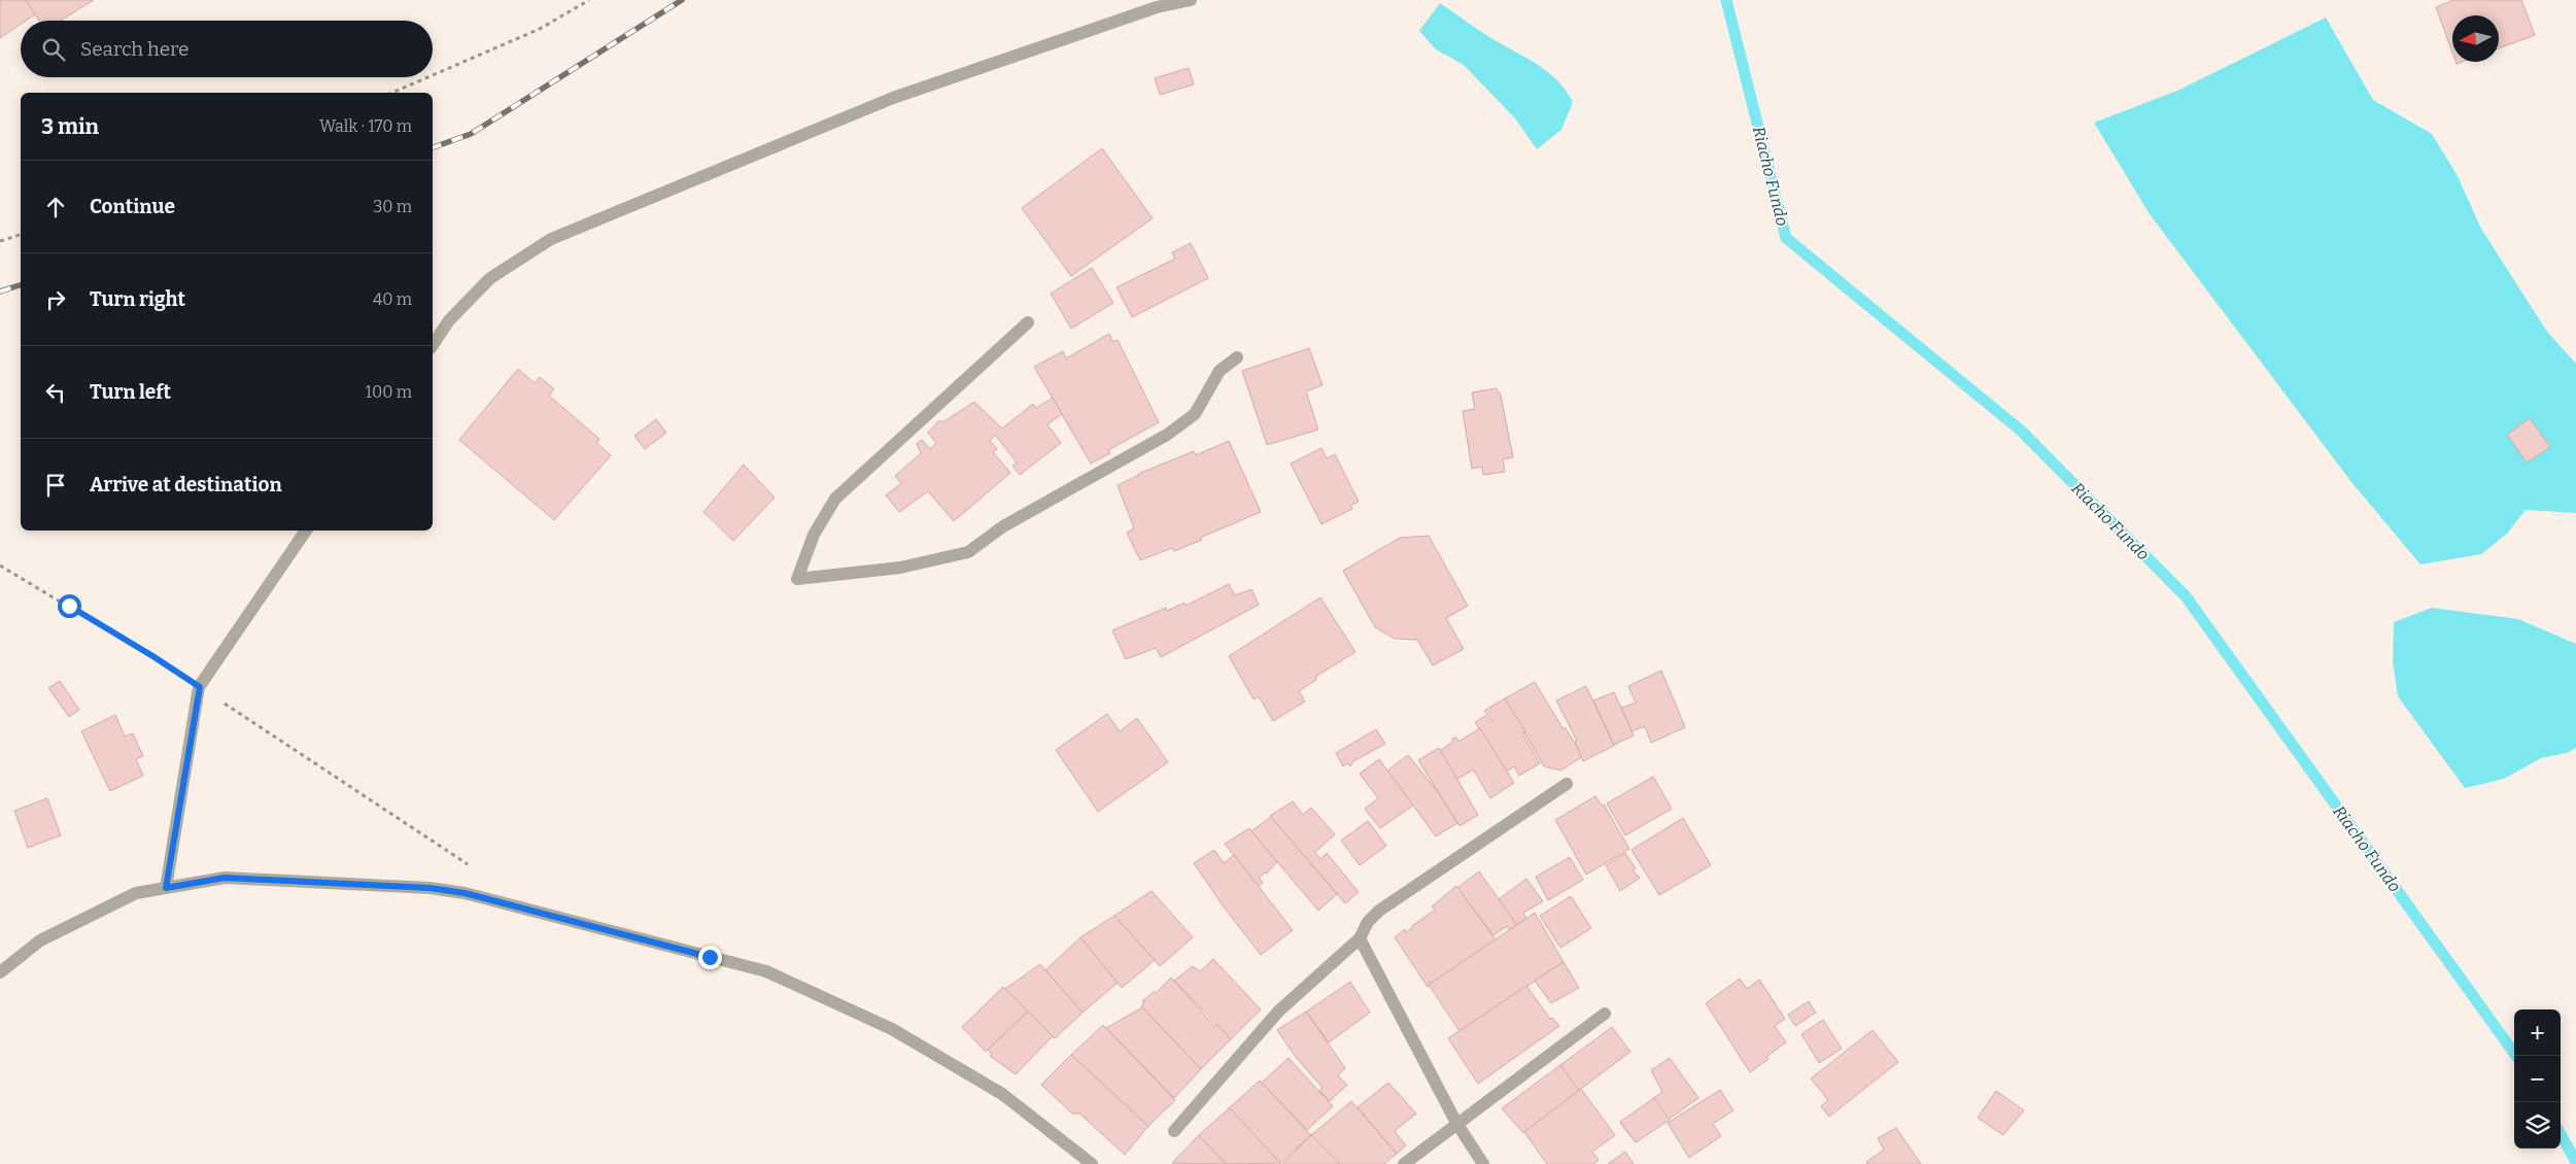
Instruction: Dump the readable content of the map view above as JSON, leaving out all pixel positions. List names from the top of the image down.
{
  "water": ["Riacho Fundo"],
  "north": "left",
  "page": {
    "search": "Search here",
    "heading": ["3 min", "Walk · 170 m"],
    "list": [
      ["Continue", "30 m"],
      ["Turn right", "40 m"],
      ["Turn left", "100 m"],
      "Arrive at destination"
    ],
    "map_buttons": ["+", "−"]
  }
}
